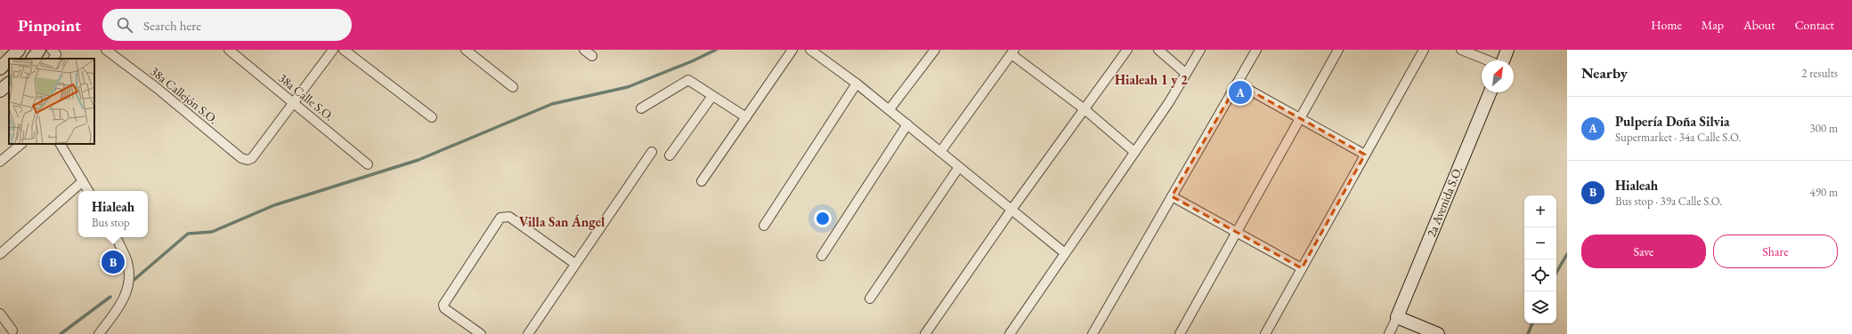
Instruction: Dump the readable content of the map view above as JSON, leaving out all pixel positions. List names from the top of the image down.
{
  "streets": {
    "street": ["38a Callejón S.O.", "38a Calle S.O.", "2a Avenida S.O."]
  },
  "crossings": [
    ["38a Callejón S.O.", "38a Calle S.O."]
  ],
  "districts": ["Hialeah 1 y 2", "Villa San Ángel"],
  "north": "top right",
  "page": {
    "header": "Pinpoint",
    "search": "Search here",
    "nav": [
      "Home",
      "Map",
      "About",
      "Contact"
    ],
    "heading": ["Nearby", "2 results"],
    "pins": ["A", "B"],
    "list": [
      {
        "mark": "A",
        "name": "Pulpería Doña Silvia",
        "note": "Supermarket · 34a Calle S.O.",
        "value": "300 m"
      },
      {
        "mark": "B",
        "name": "Hialeah",
        "note": "Bus stop · 39a Calle S.O.",
        "value": "490 m"
      }
    ],
    "popup": ["Hialeah", "Bus stop"],
    "map_buttons": ["+", "−"],
    "buttons": ["Save", "Share"]
  }
}
